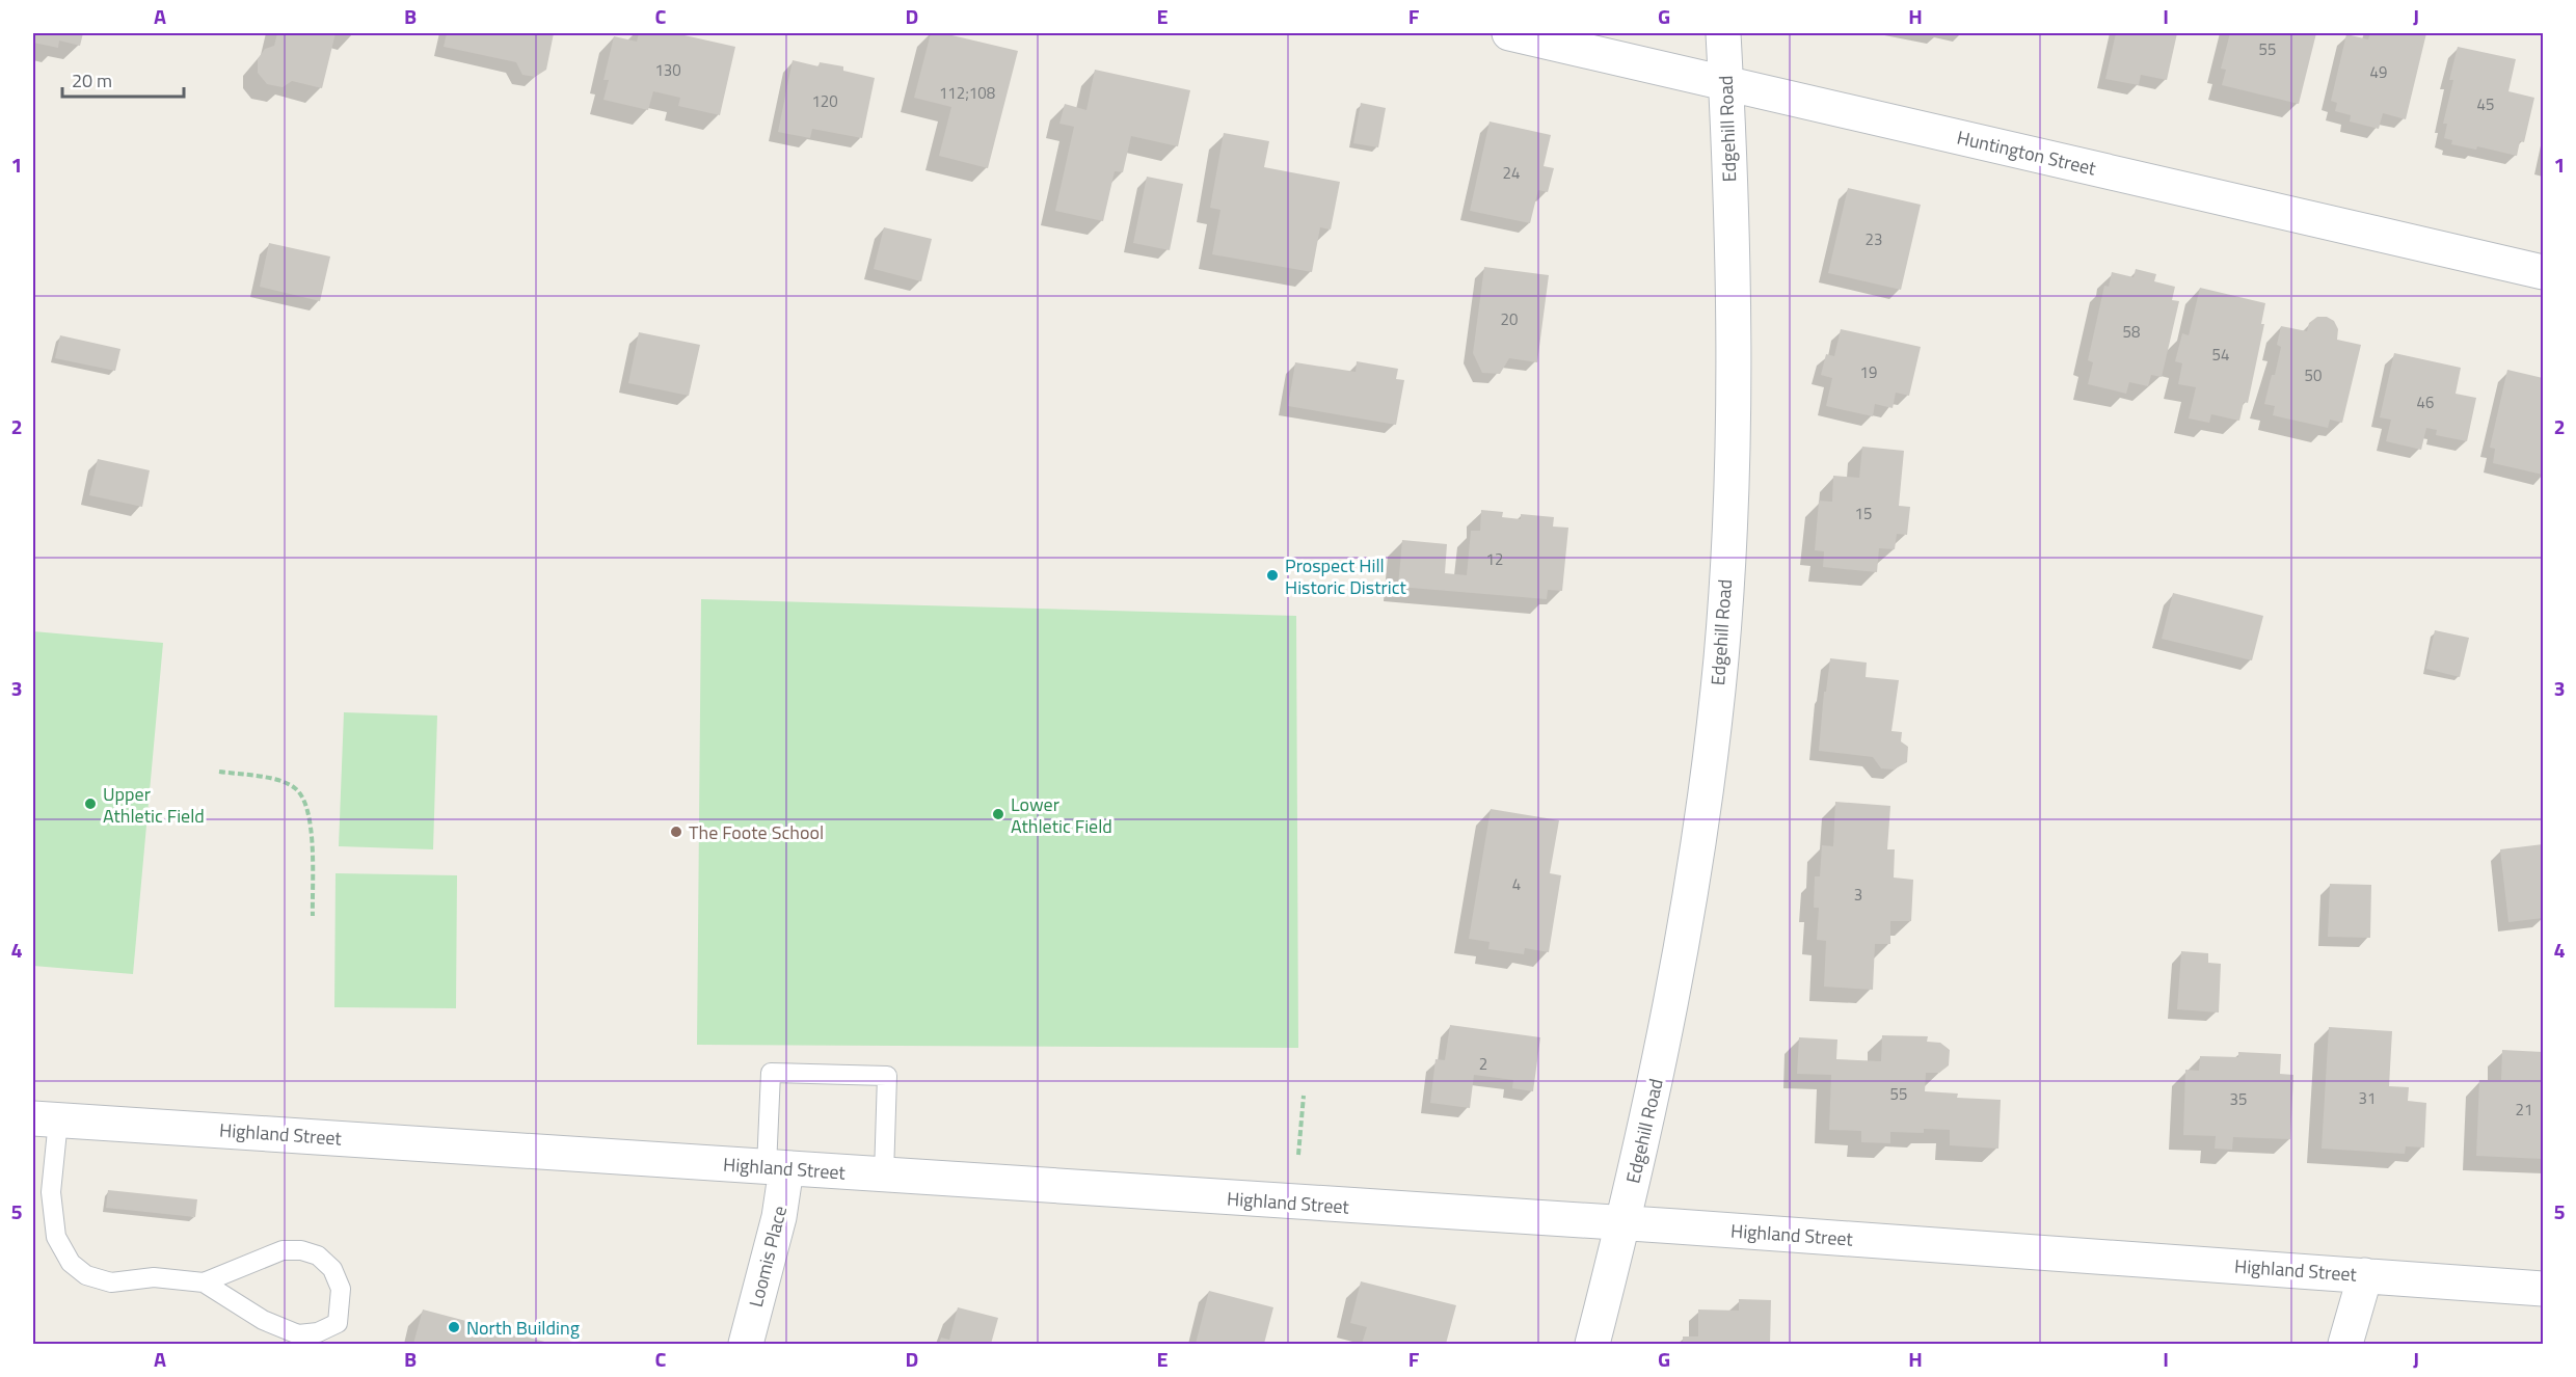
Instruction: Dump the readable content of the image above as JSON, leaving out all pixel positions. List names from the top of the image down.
{
  "streets": {
    "street": [
      "Edgehill Road",
      "Huntington Street",
      "Highland Street",
      "Loomis Place"
    ]
  },
  "crossings": [
    ["Edgehill Road", "Huntington Street"],
    ["Edgehill Road", "Highland Street"],
    ["Highland Street", "Loomis Place"]
  ],
  "places": [
    "Prospect Hill Historic District",
    "Upper Athletic Field",
    "Lower Athletic Field",
    "The Foote School",
    "North Building"
  ],
  "house_numbers": [
    "55",
    "130",
    "49",
    "112;108",
    "120",
    "45",
    "24",
    "23",
    "20",
    "58",
    "54",
    "19",
    "50",
    "46",
    "15",
    "12",
    "4",
    "3",
    "2",
    "55",
    "31",
    "35",
    "21"
  ],
  "scale_bar": "20 m",
  "grid": {
    "columns": [
      "A",
      "B",
      "C",
      "D",
      "E",
      "F",
      "G",
      "H",
      "I",
      "J"
    ],
    "rows": [
      "1",
      "2",
      "3",
      "4",
      "5"
    ]
  }
}
